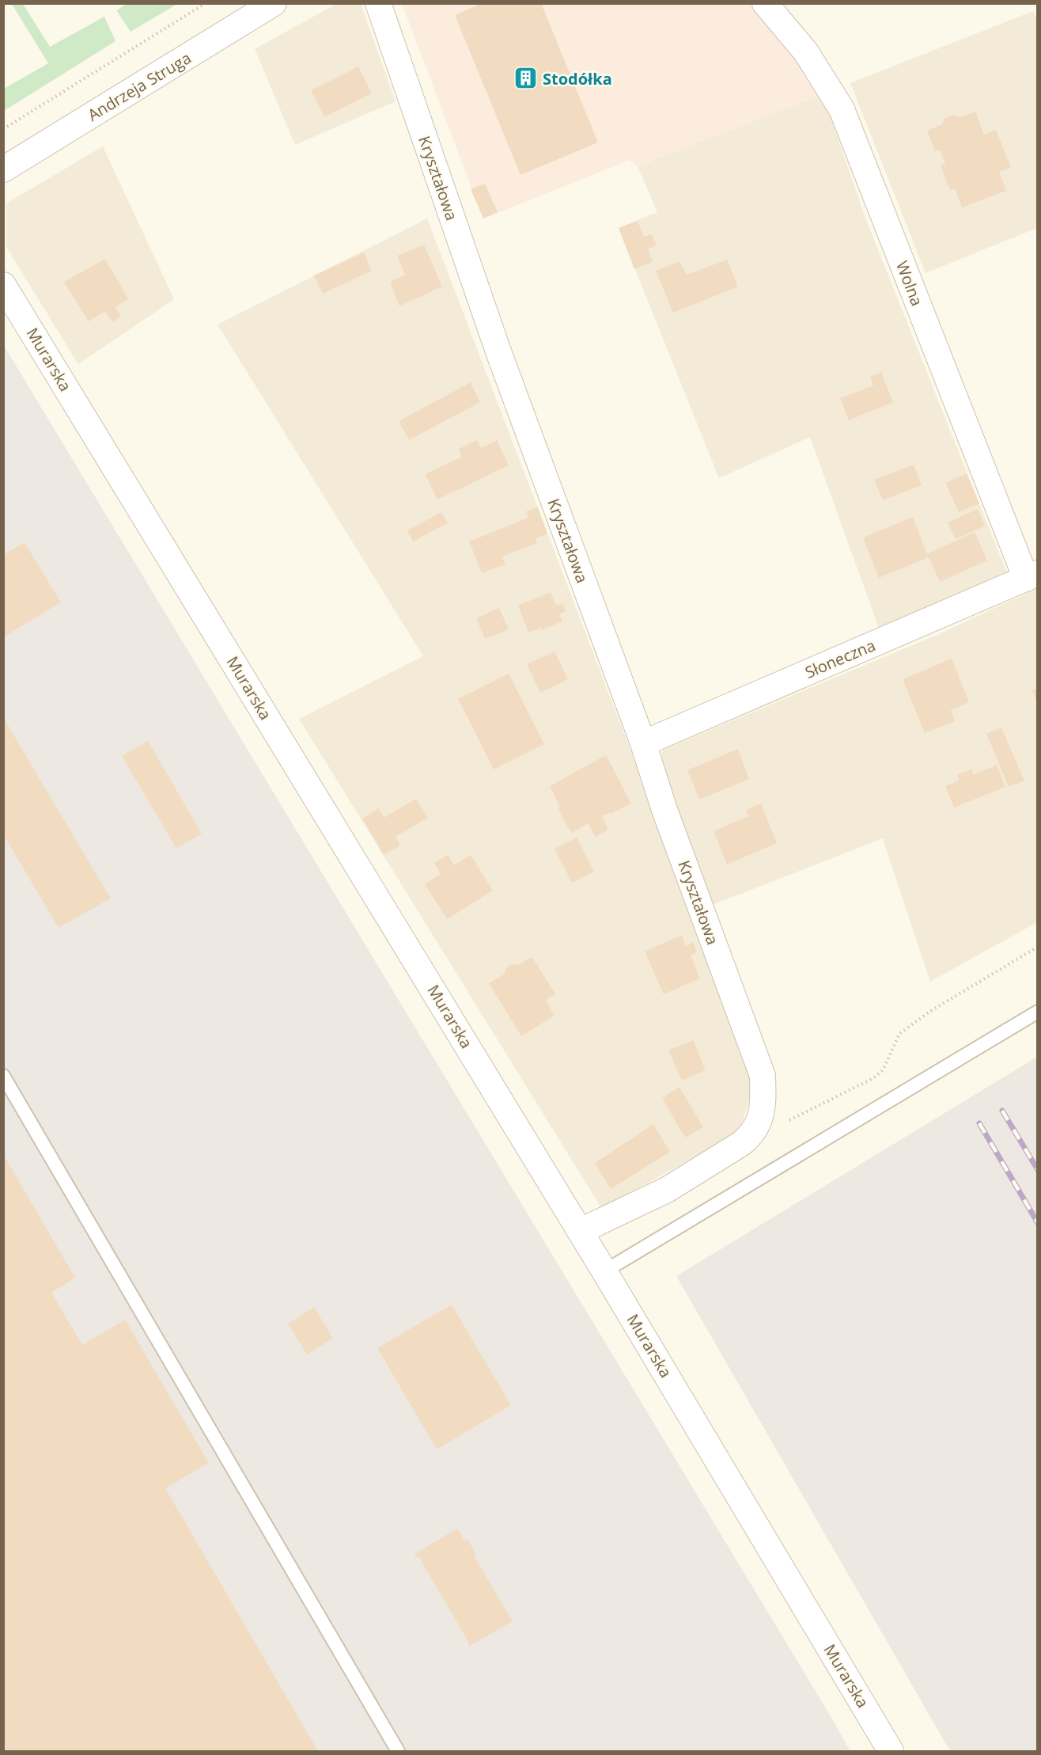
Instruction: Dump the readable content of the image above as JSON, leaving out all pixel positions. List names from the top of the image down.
{
  "streets": {
    "street": [
      "Andrzeja Struga",
      "Kryształowa",
      "Wolna",
      "Murarska",
      "Słoneczna"
    ]
  },
  "crossings": [
    ["Kryształowa", "Murarska"],
    ["Kryształowa", "Słoneczna"],
    ["Wolna", "Słoneczna"]
  ],
  "places": {
    "building": ["Stodółka"]
  }
}
